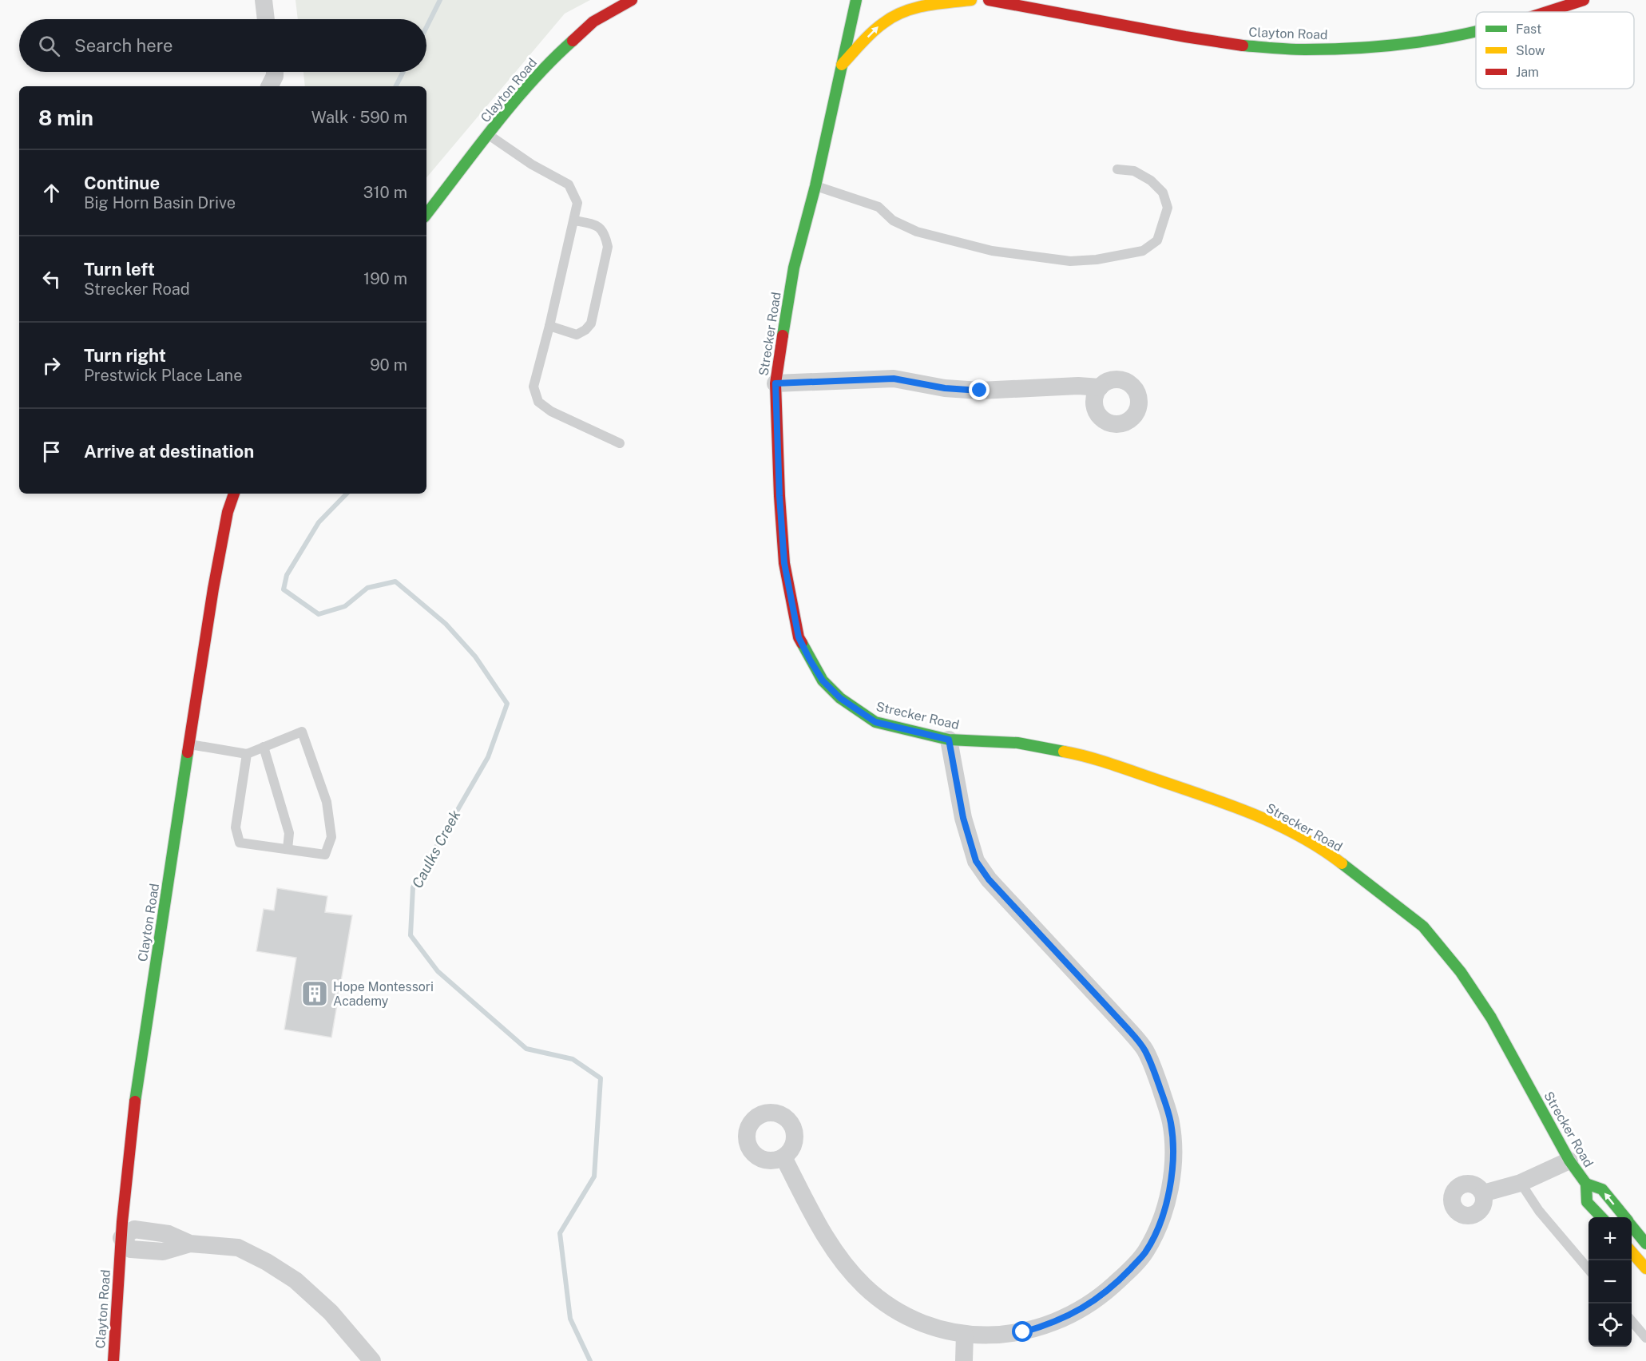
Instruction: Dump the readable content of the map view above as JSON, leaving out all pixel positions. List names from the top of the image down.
{
  "streets": {
    "main road": ["Clayton Road", "Strecker Road"]
  },
  "water": ["Caulks Creek"],
  "places": {
    "building": ["Hope Montessori Academy"]
  },
  "legend": ["Fast", "Slow", "Jam"],
  "page": {
    "search": "Search here",
    "heading": ["8 min", "Walk · 590 m"],
    "list": [
      ["Continue", "Big Horn Basin Drive", "310 m"],
      ["Turn left", "Strecker Road", "190 m"],
      ["Turn right", "Prestwick Place Lane", "90 m"],
      "Arrive at destination"
    ],
    "map_buttons": ["+", "−"]
  }
}
